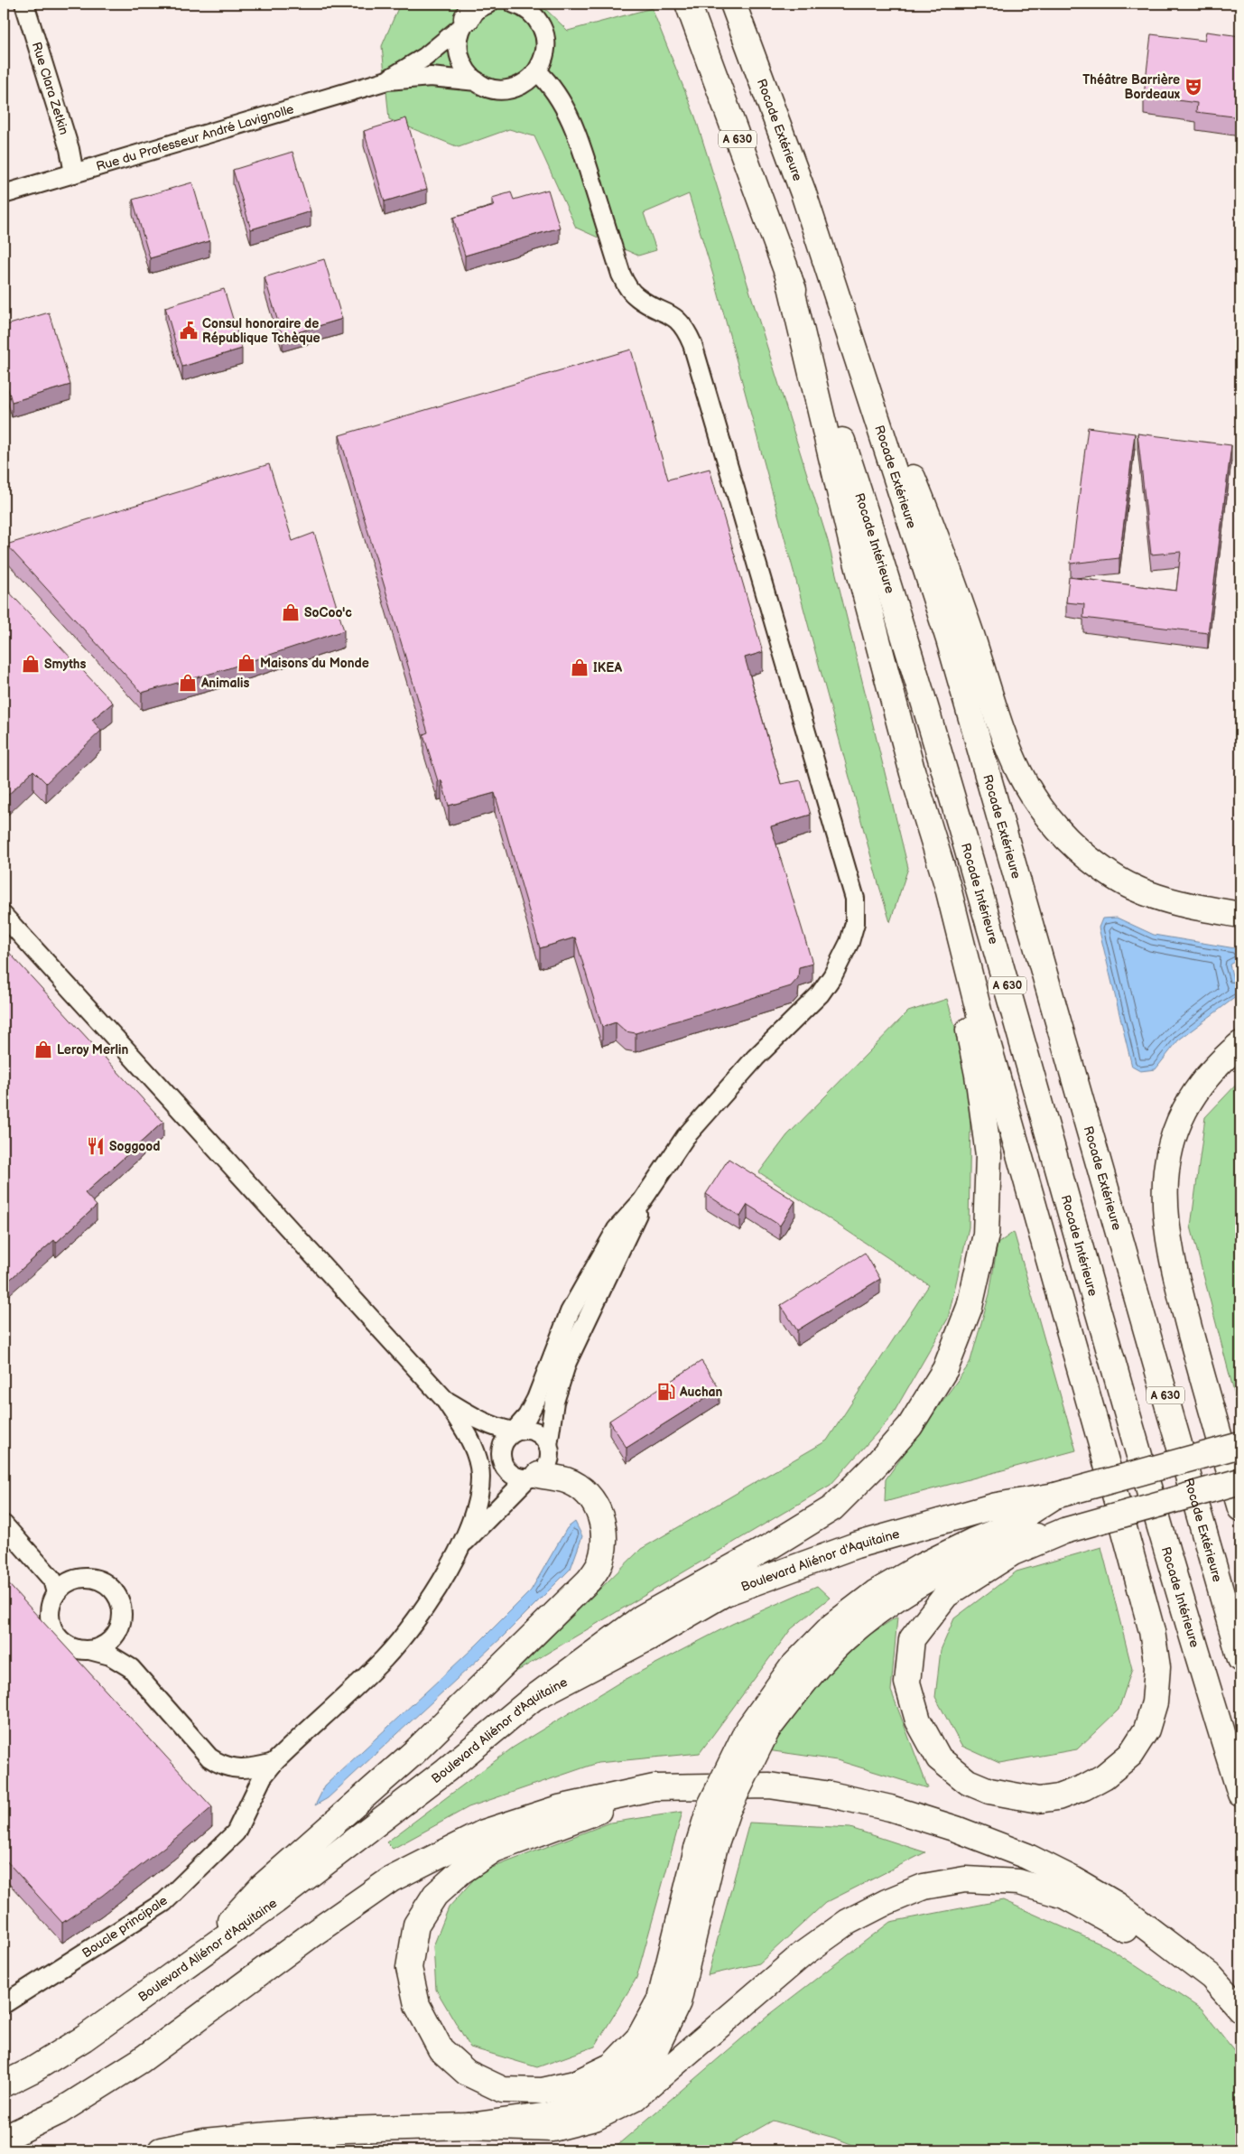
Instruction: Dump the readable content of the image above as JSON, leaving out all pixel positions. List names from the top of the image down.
{
  "streets": {
    "highway": [
      "Rocade Extérieure",
      "A 630",
      "Rocade Intérieure",
      "Boulevard Aliénor d'Aquitaine"
    ],
    "street": ["Rue Clara Zetkin", "Rue du Professeur André Lavignolle", "Boucle principale"]
  },
  "crossings": [
    ["Rue Clara Zetkin", "Rue du Professeur André Lavignolle"]
  ],
  "places": {
    "theatre": ["Théâtre Barrière Bordeaux"],
    "public building": ["Consul honoraire de République Tchèque"],
    "shop": [
      "SoCoo'c",
      "Maisons du Monde",
      "Smyths",
      "IKEA",
      "Animalis",
      "Leroy Merlin"
    ],
    "restaurant": ["Soggood"],
    "fuel station": ["Auchan"]
  }
}
